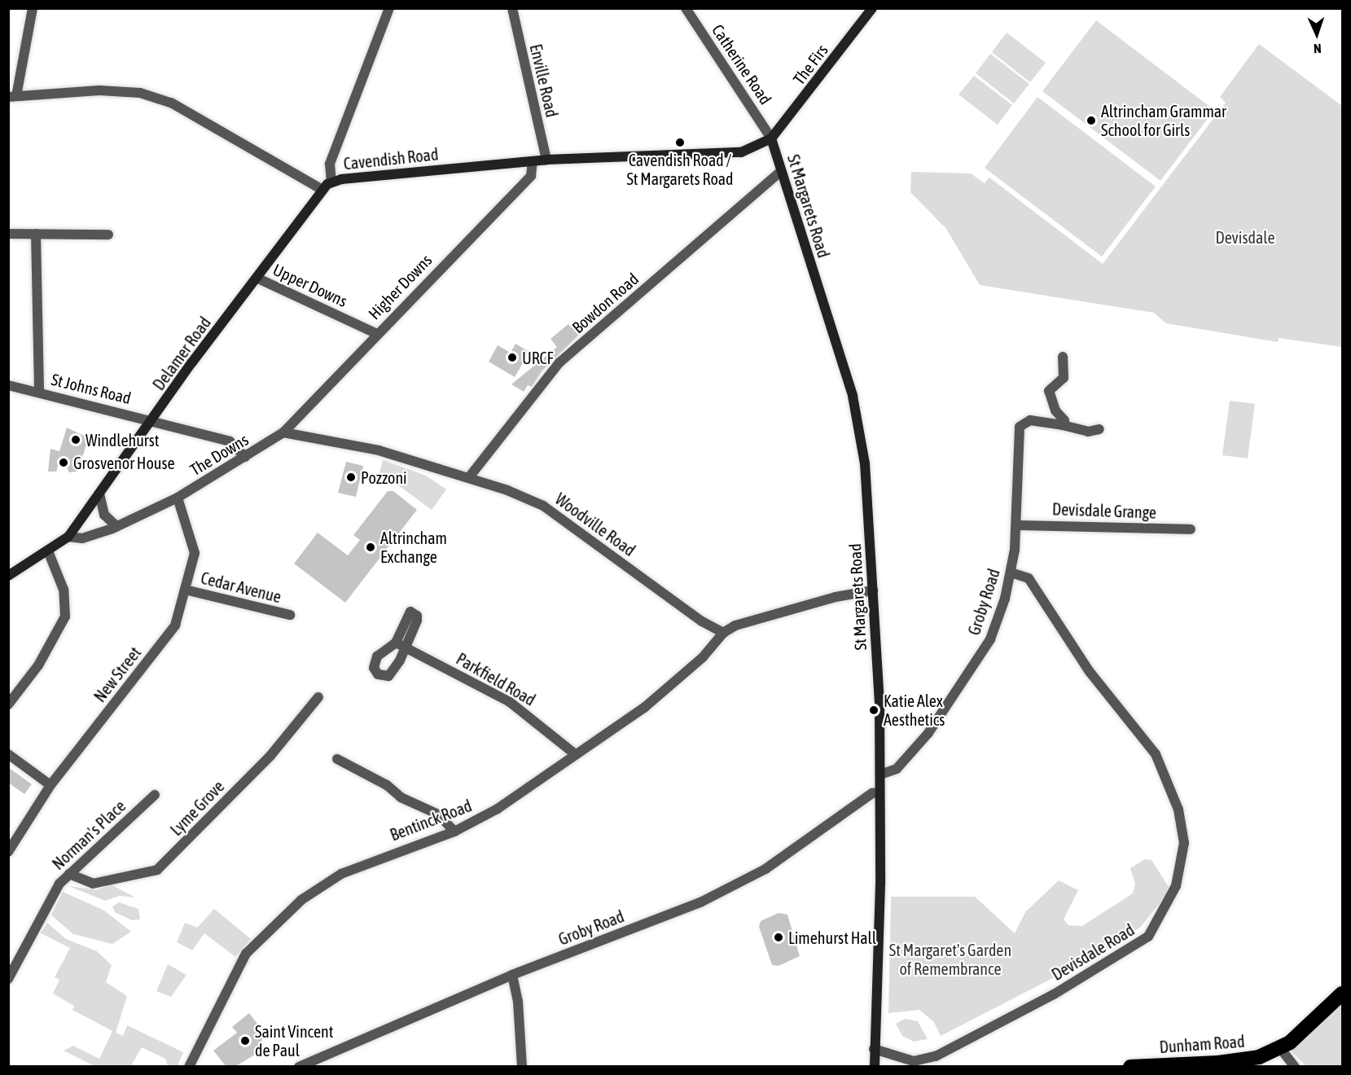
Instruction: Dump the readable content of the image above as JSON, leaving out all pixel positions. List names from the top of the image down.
{
  "streets": {
    "highway": ["Dunham Road"],
    "street": [
      "Catherine Road",
      "The Firs",
      "Enville Road",
      "Cavendish Road",
      "St Margarets Road",
      "Upper Downs",
      "Higher Downs",
      "Bowdon Road",
      "Delamer Road",
      "St Johns Road",
      "The Downs",
      "Devisdale Grange",
      "Woodville Road",
      "Cedar Avenue",
      "Groby Road",
      "New Street",
      "Parkfield Road",
      "Lyme Grove",
      "Bentinck Road",
      "Norman's Place",
      "Devisdale Road"
    ]
  },
  "crossings": [
    ["Catherine Road", "The Firs"],
    ["Catherine Road", "Cavendish Road"],
    ["Catherine Road", "St Margarets Road"],
    ["The Firs", "Cavendish Road"],
    ["The Firs", "St Margarets Road"],
    ["Enville Road", "Cavendish Road"],
    ["Cavendish Road", "St Margarets Road"],
    ["Cavendish Road", "Higher Downs"],
    ["Cavendish Road", "Delamer Road"],
    ["St Margarets Road", "Bowdon Road"],
    ["St Margarets Road", "Groby Road"],
    ["St Margarets Road", "Devisdale Road"],
    ["Upper Downs", "Higher Downs"],
    ["Upper Downs", "Delamer Road"],
    ["Higher Downs", "The Downs"],
    ["Higher Downs", "Woodville Road"],
    ["Bowdon Road", "Woodville Road"],
    ["Delamer Road", "St Johns Road"],
    ["Delamer Road", "The Downs"],
    ["St Johns Road", "The Downs"],
    ["The Downs", "Woodville Road"],
    ["The Downs", "New Street"],
    ["Devisdale Grange", "Groby Road"],
    ["Woodville Road", "Bentinck Road"],
    ["Cedar Avenue", "New Street"],
    ["Groby Road", "Devisdale Road"],
    ["Parkfield Road", "Bentinck Road"],
    ["Lyme Grove", "Norman's Place"]
  ],
  "parks": ["Devisdale", "St Margaret's Garden of Remembrance"],
  "places": [
    "Altrincham Grammar School for Girls",
    "Cavendish Road / St Margarets Road",
    "URCF",
    "Windlehurst",
    "Grosvenor House",
    "Pozzoni",
    "Altrincham Exchange",
    "Katie Alex Aesthetics",
    "Limehurst Hall",
    "Saint Vincent de Paul"
  ],
  "north": "bottom"
}
